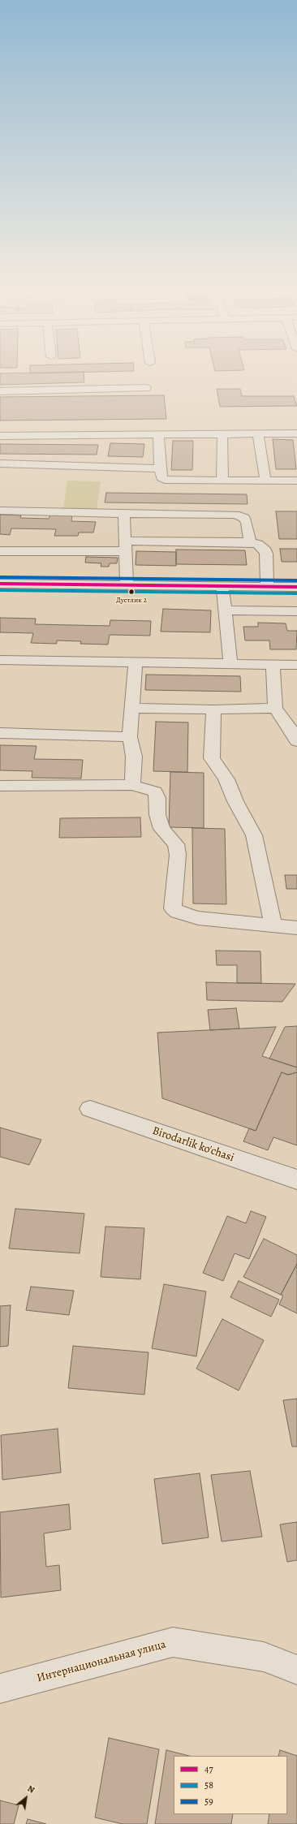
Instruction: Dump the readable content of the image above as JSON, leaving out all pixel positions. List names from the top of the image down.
{
  "streets": {
    "street": ["Birodarlik ko'chasi", "Интернациональная улица"]
  },
  "places": ["Дустлик 2"],
  "lines": ["transit line 59", "transit line 47", "transit line 58"],
  "legend": ["47", "58", "59"],
  "north": "top right"
}
